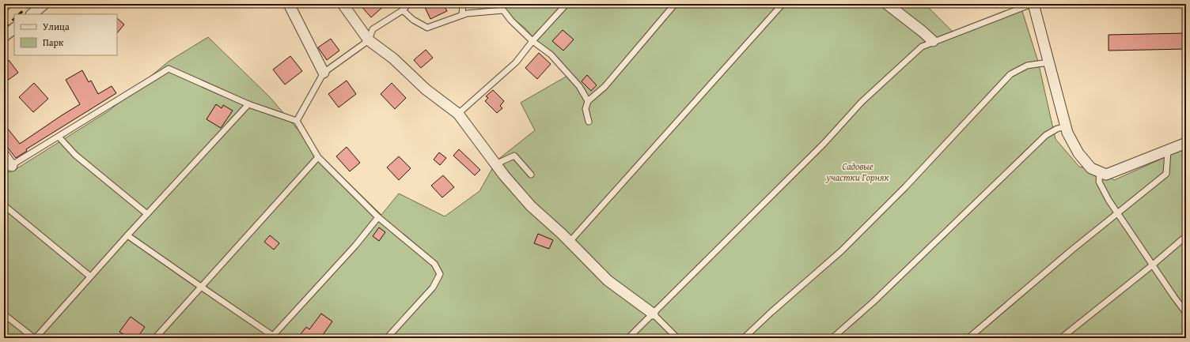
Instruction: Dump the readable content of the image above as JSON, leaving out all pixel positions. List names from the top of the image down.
{
  "parks": ["Садовые участки Горняк"],
  "legend": ["Улица", "Парк"]
}
